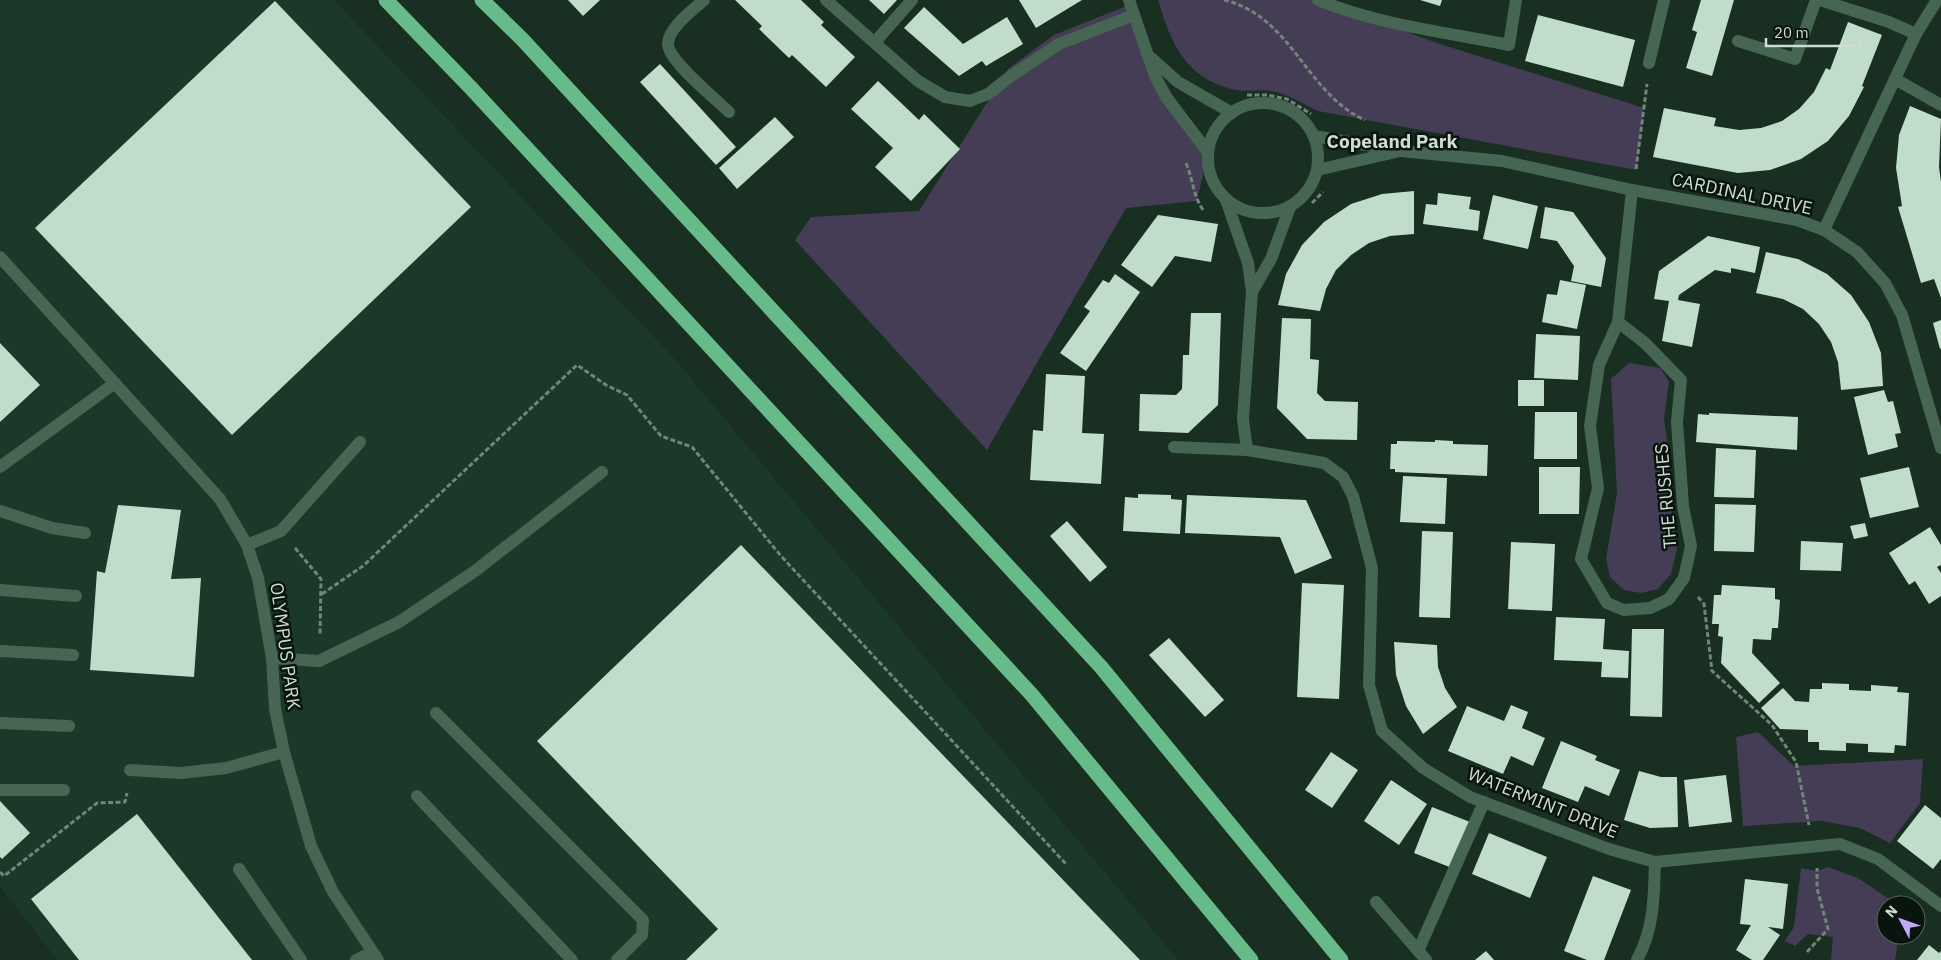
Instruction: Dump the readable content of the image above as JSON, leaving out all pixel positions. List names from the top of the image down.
{
  "streets": {
    "street": [
      "CARDINAL DRIVE",
      "THE RUSHES",
      "OLYMPUS PARK",
      "WATERMINT DRIVE"
    ]
  },
  "crossings": [
    ["CARDINAL DRIVE", "THE RUSHES"]
  ],
  "districts": ["Copeland Park"],
  "scale_bar": "20 m",
  "north": "top left"
}
